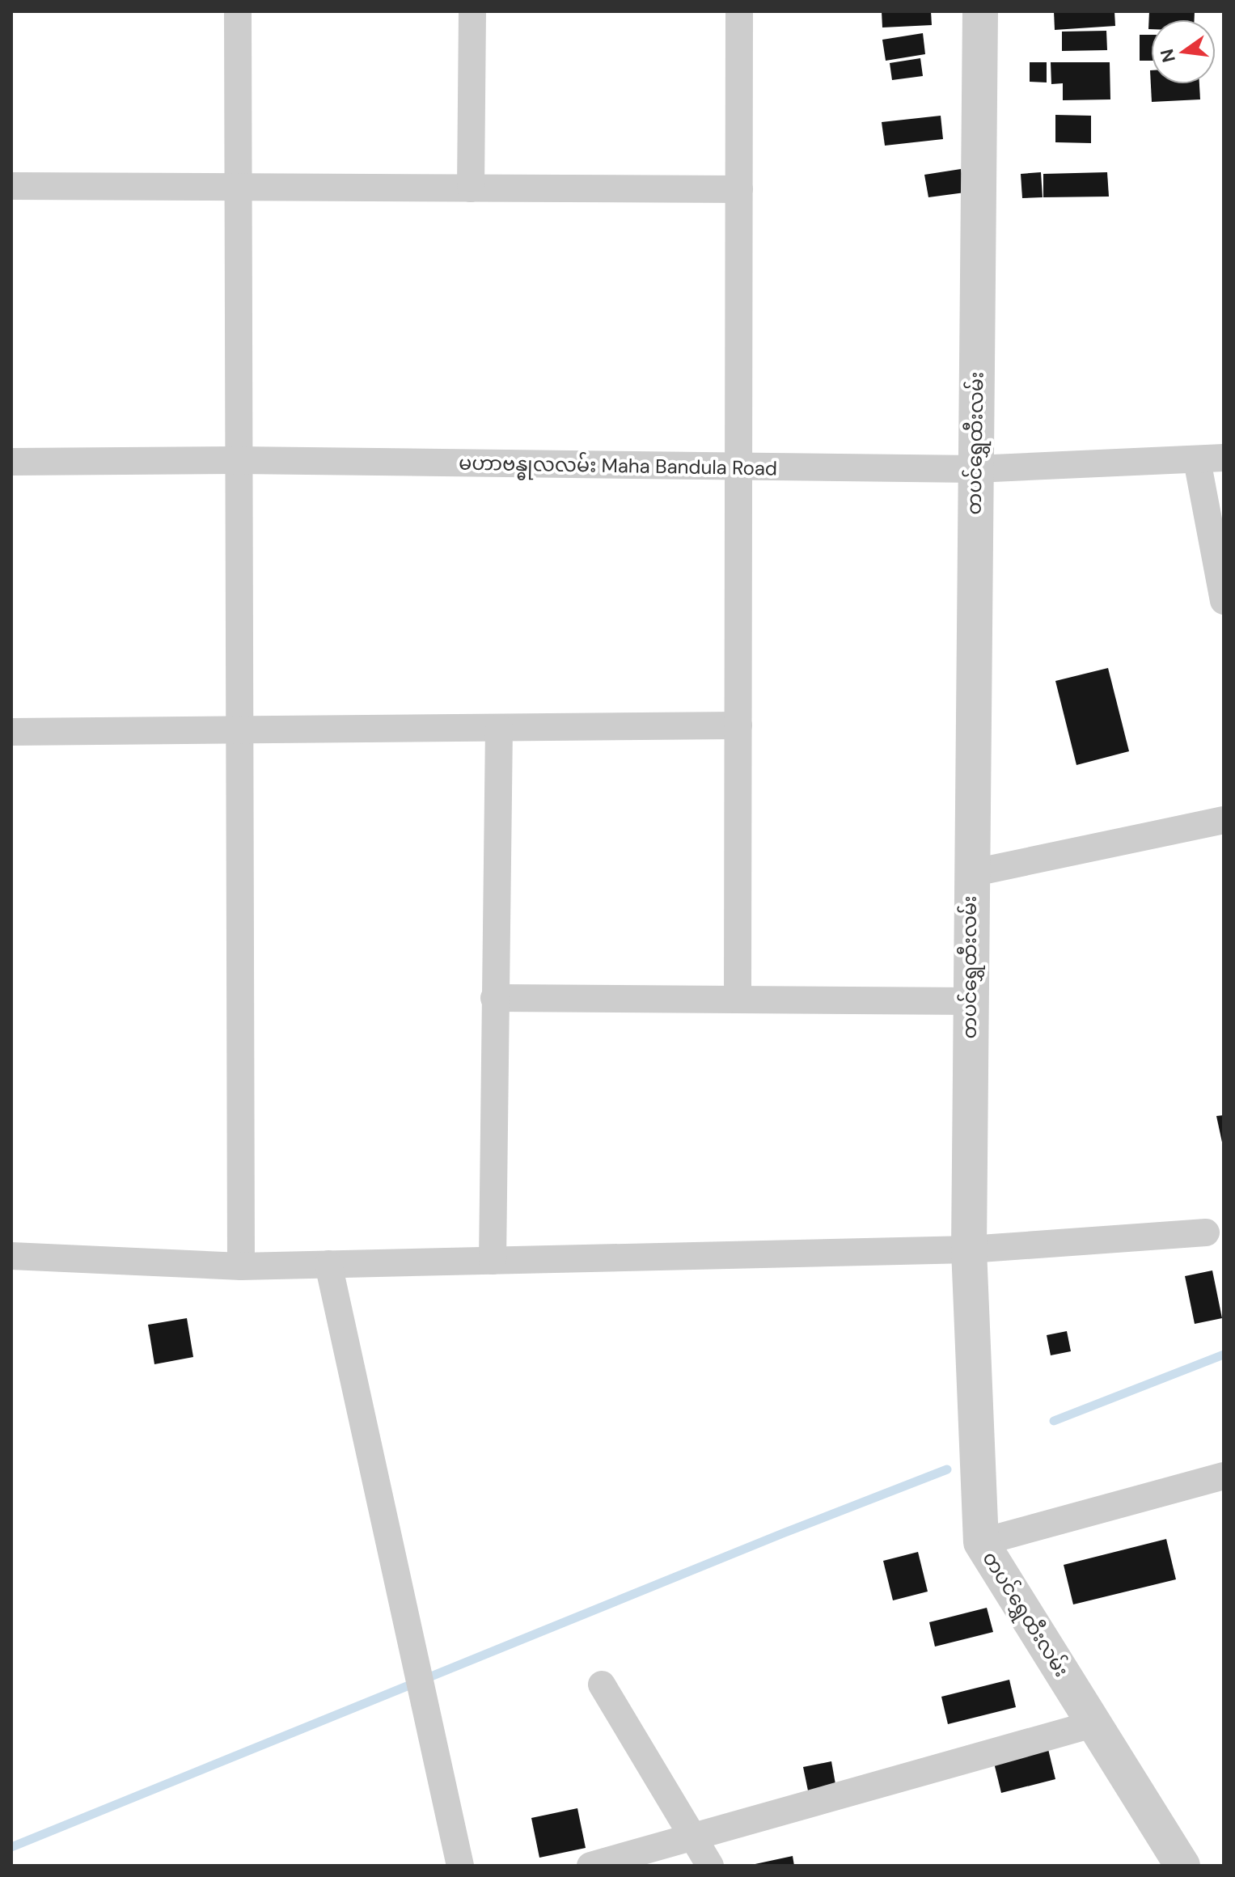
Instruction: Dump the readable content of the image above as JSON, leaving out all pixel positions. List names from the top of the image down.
{
  "streets": {
    "street": ["တပင်ရွှေထီးလမ်း", "မဟာဗန္ဓုလလမ်း Maha Bandula Road"]
  },
  "crossings": [
    ["တပင်ရွှေထီးလမ်း", "မဟာဗန္ဓုလလမ်း Maha Bandula Road"]
  ],
  "north": "left"
}
